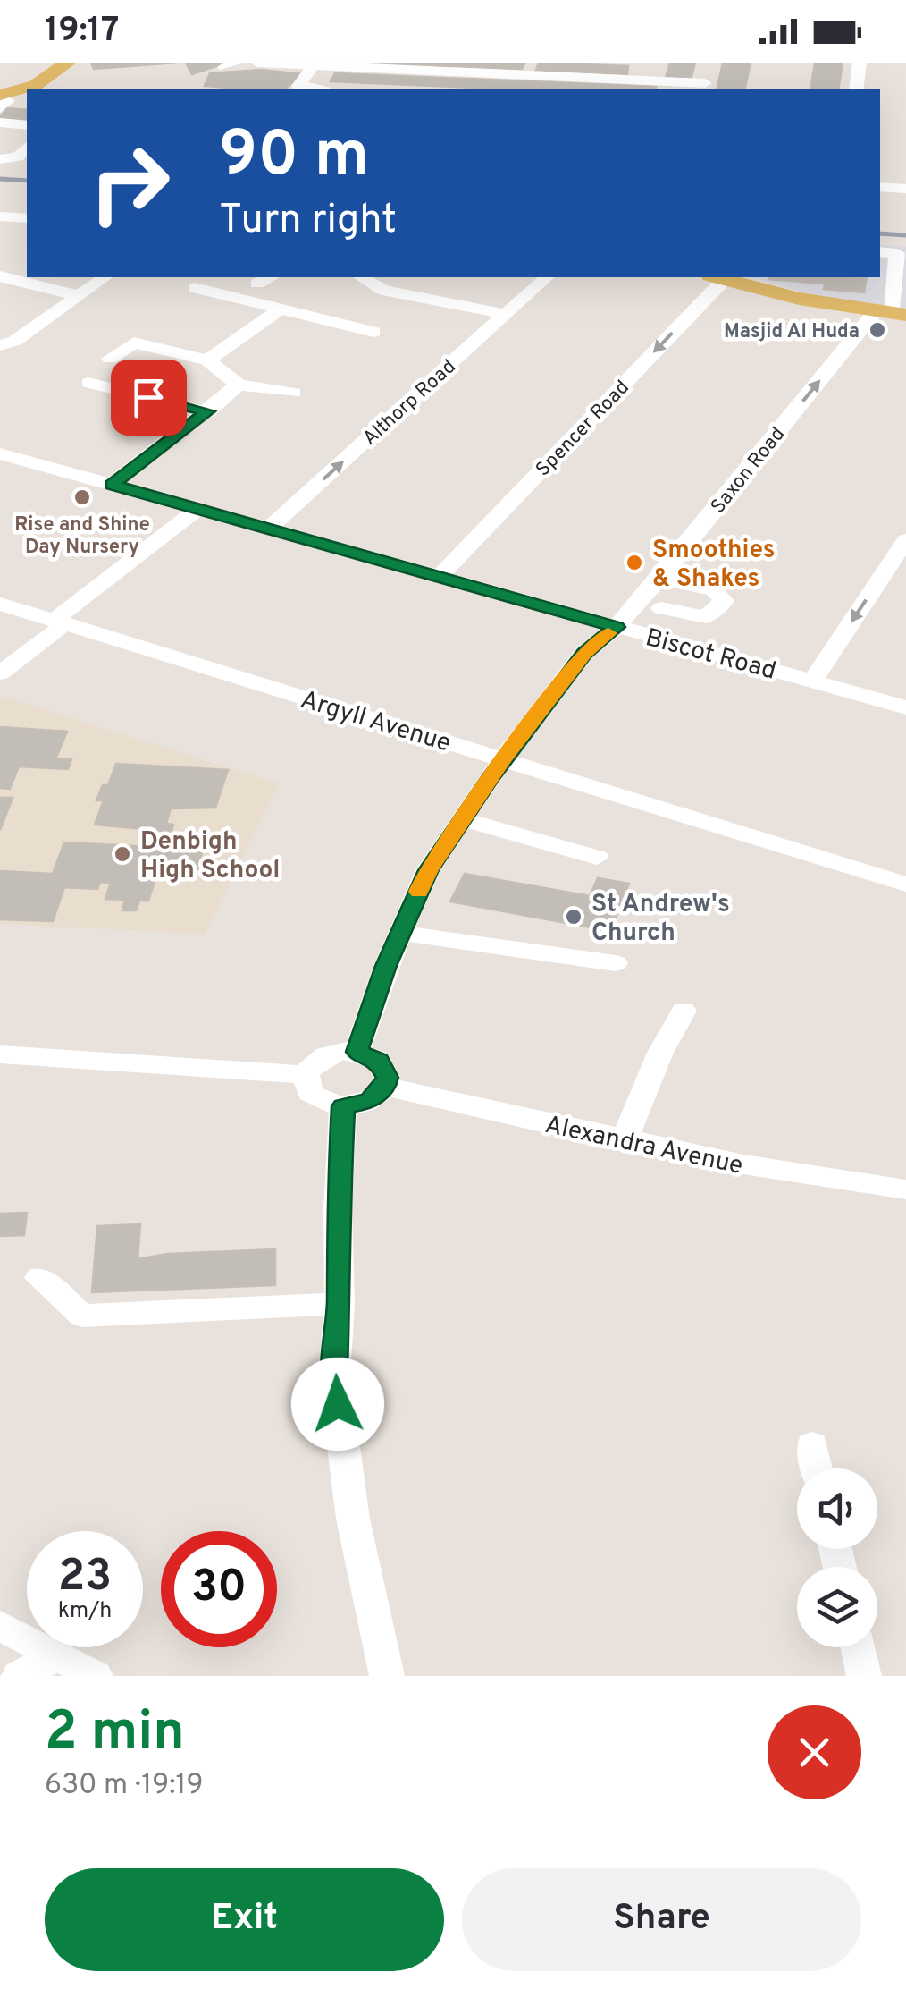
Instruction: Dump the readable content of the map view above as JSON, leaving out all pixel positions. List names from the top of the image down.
{
  "streets": {
    "street": [
      "Althorp Road",
      "Spencer Road",
      "Saxon Road",
      "Biscot Road",
      "Argyll Avenue",
      "Alexandra Avenue"
    ]
  },
  "crossings": [
    ["Althorp Road", "Biscot Road"],
    ["Spencer Road", "Biscot Road"],
    ["Saxon Road", "Biscot Road"],
    ["Saxon Road", "Argyll Avenue"],
    ["Saxon Road", "Alexandra Avenue"]
  ],
  "one_way": ["Spencer Road"],
  "places": [
    "Masjid Al Huda",
    "Rise and Shine Day Nursery",
    "Smoothies & Shakes",
    "Denbigh High School",
    "St Andrew's Church"
  ],
  "page": {
    "status": "19:17",
    "turn": ["90 m", "Turn right"],
    "speed": "23 km/h",
    "limit": "30",
    "heading": ["2 min", "630 m · 19:19"],
    "buttons": ["Exit", "Share"]
  }
}
